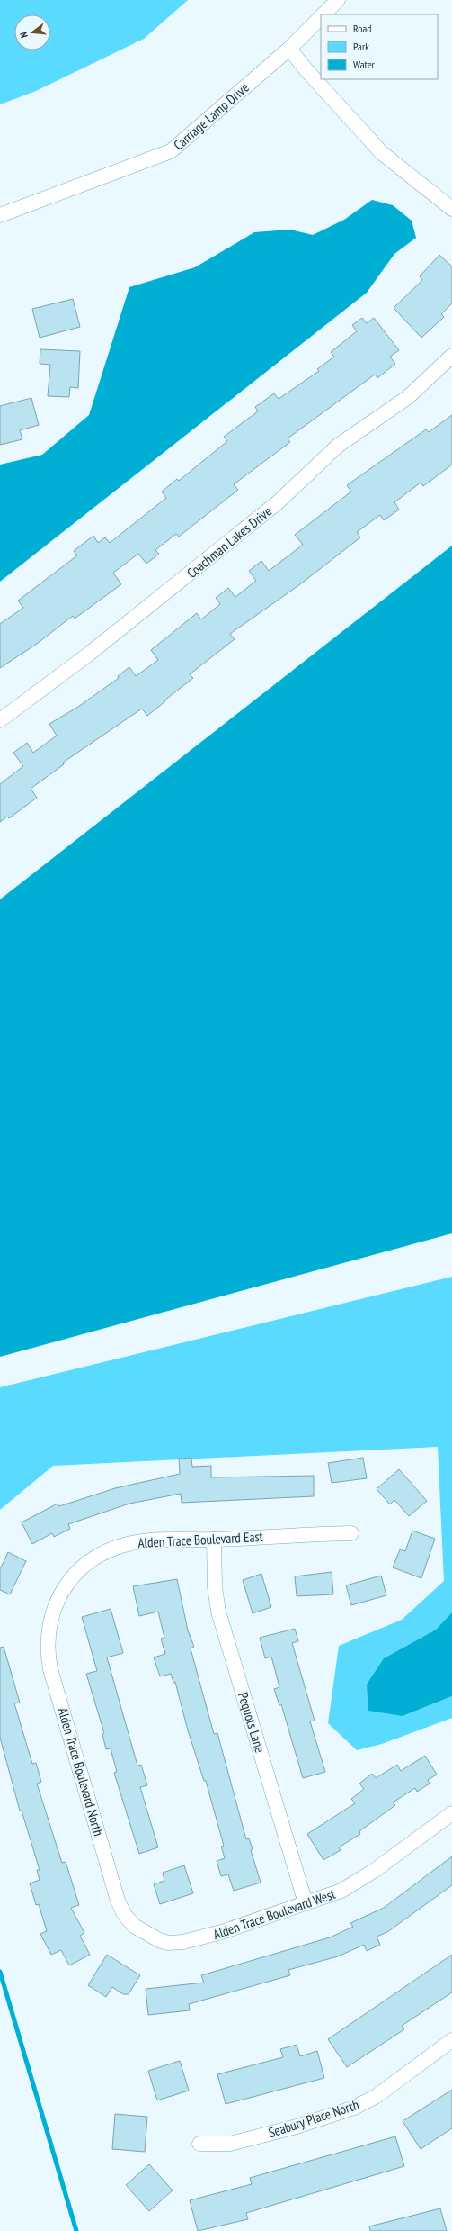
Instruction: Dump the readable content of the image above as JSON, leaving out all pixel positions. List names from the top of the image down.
{
  "streets": {
    "street": [
      "Carriage Lamp Drive",
      "Coachman Lakes Drive",
      "Alden Trace Boulevard East",
      "Pequots Lane",
      "Alden Trace Boulevard North",
      "Alden Trace Boulevard West",
      "Seabury Place North"
    ]
  },
  "crossings": [
    ["Alden Trace Boulevard East", "Pequots Lane"],
    ["Alden Trace Boulevard East", "Alden Trace Boulevard North"],
    ["Pequots Lane", "Alden Trace Boulevard West"],
    ["Alden Trace Boulevard North", "Alden Trace Boulevard West"]
  ],
  "legend": ["Road", "Park", "Water"],
  "north": "left"
}
